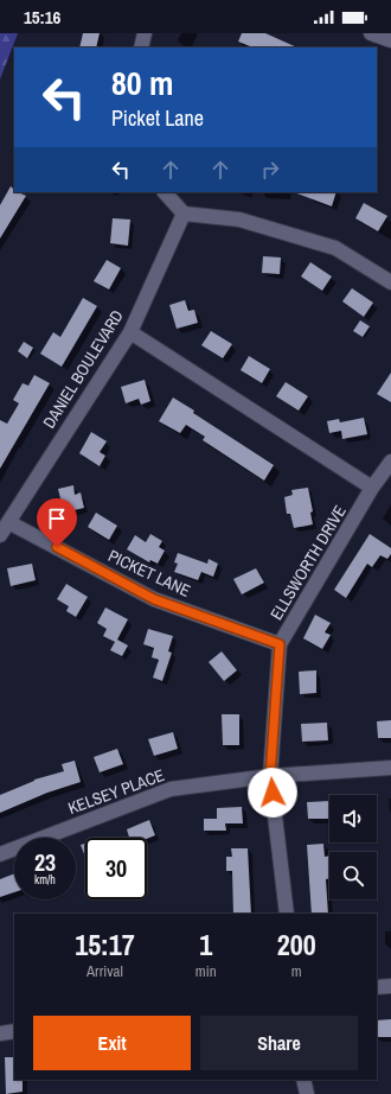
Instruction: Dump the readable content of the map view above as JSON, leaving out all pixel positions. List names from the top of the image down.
{
  "streets": {
    "street": [
      "DANIEL BOULEVARD",
      "ELLSWORTH DRIVE",
      "PICKET LANE",
      "KELSEY PLACE"
    ]
  },
  "crossings": [
    ["DANIEL BOULEVARD", "PICKET LANE"],
    ["ELLSWORTH DRIVE", "PICKET LANE"],
    ["ELLSWORTH DRIVE", "KELSEY PLACE"]
  ],
  "page": {
    "status": "15:16",
    "turn": ["80 m", "Picket Lane"],
    "speed": "23 km/h",
    "limit": "30",
    "eta": [
      "15:17",
      "Arrival",
      "1",
      "min",
      "200",
      "m"
    ],
    "buttons": ["Exit", "Share"]
  }
}
